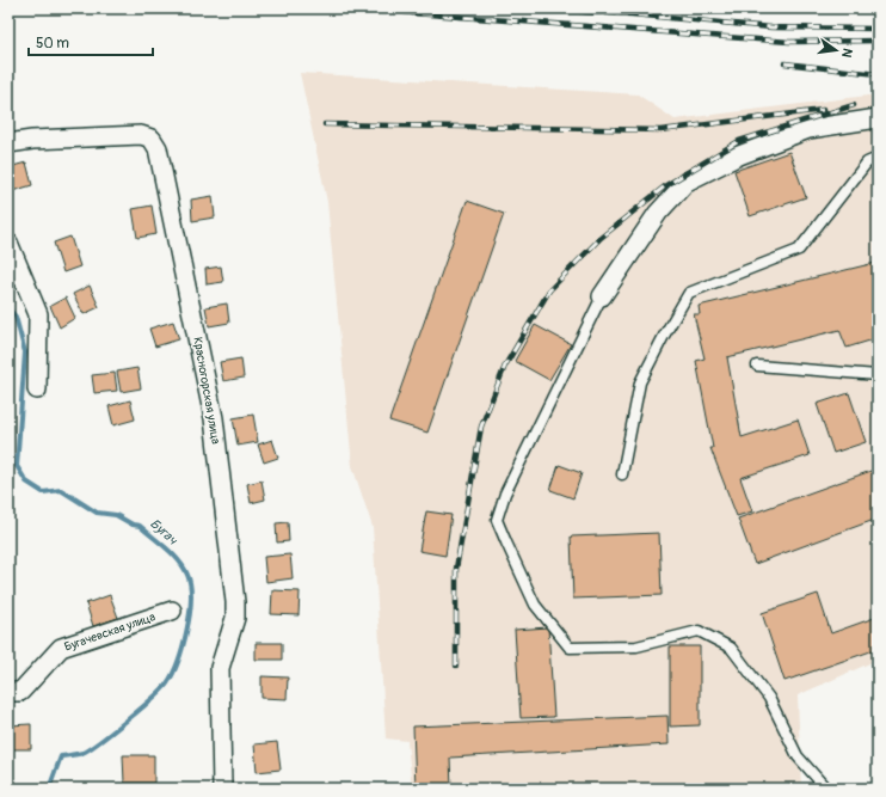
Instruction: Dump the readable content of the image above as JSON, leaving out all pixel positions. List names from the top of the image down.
{
  "streets": {
    "street": ["Красногорская улица", "Бугачевская улица"]
  },
  "water": ["Бугач"],
  "scale_bar": "50 m",
  "north": "right"
}
